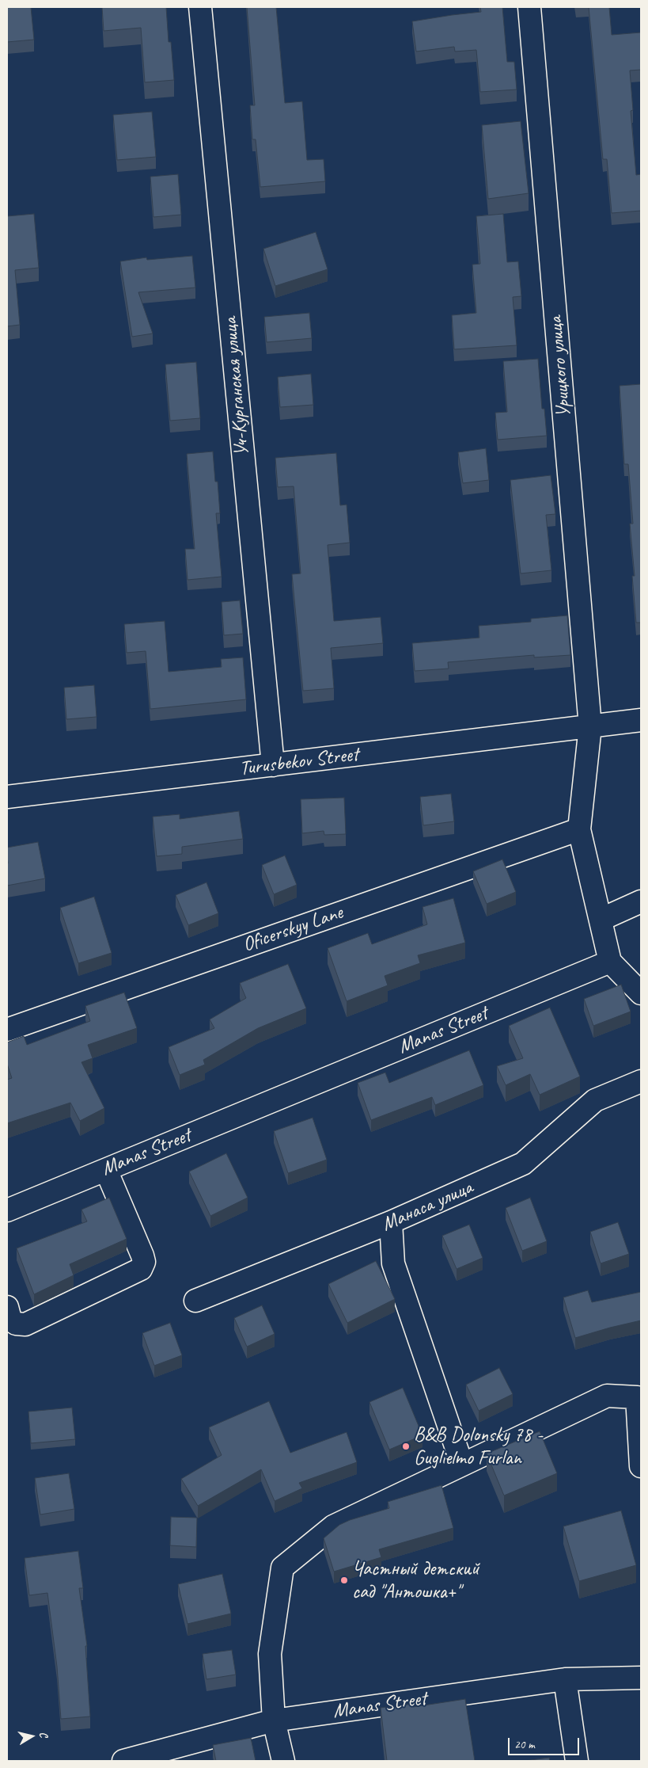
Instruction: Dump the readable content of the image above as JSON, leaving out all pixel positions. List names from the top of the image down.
{
  "streets": {
    "street": [
      "Урицкого улица",
      "Уч-Курганская улица",
      "Turusbekov Street",
      "Oficerskyy Lane",
      "Manas Street",
      "Манаса улица"
    ]
  },
  "crossings": [
    ["Урицкого улица", "Turusbekov Street"],
    ["Уч-Курганская улица", "Turusbekov Street"]
  ],
  "places": ["B&B Dolonsky 78 - Guglielmo Furlan", "Частный детский сад \"Антошка+\""],
  "scale_bar": "20 m",
  "north": "right"
}
